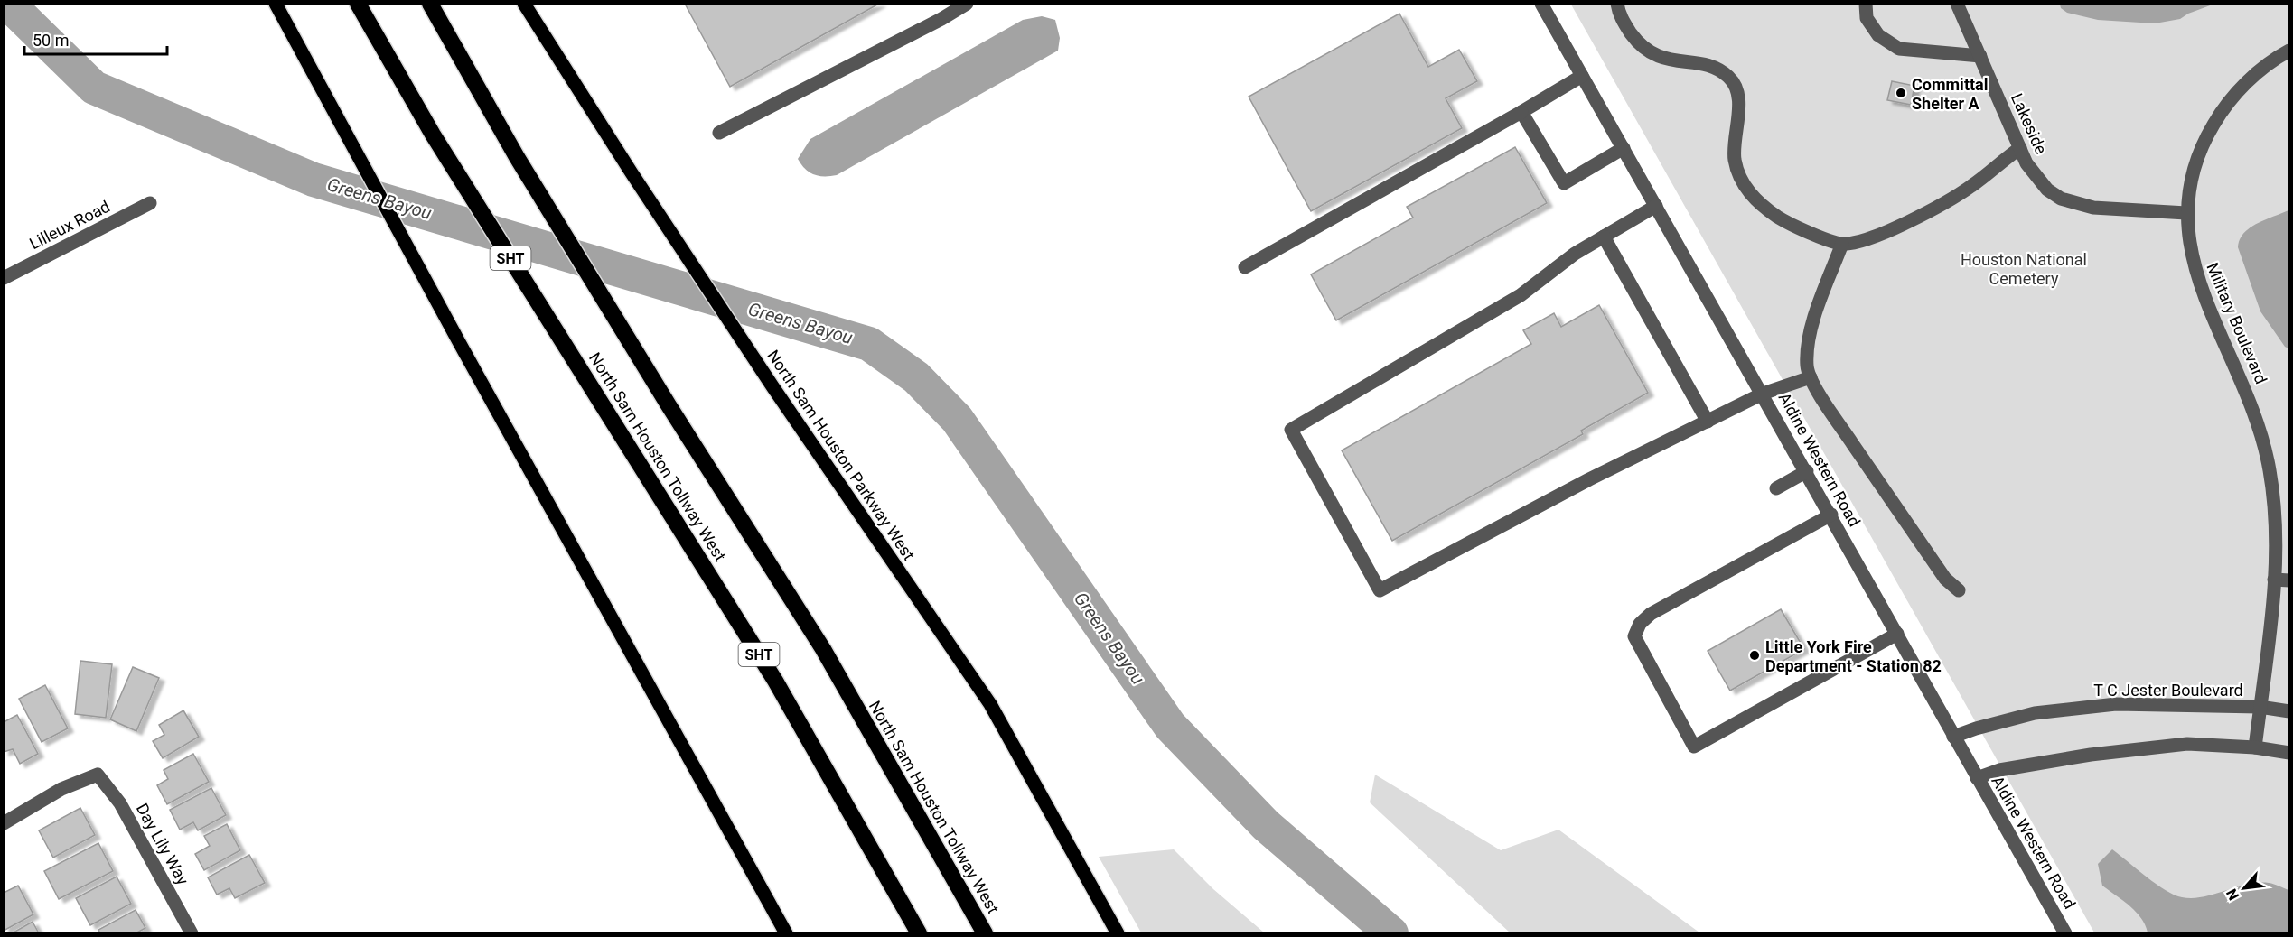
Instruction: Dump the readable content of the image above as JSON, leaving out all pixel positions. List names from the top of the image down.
{
  "streets": {
    "highway": ["SHT", "North Sam Houston Tollway West"],
    "main road": ["North Sam Houston Parkway West"],
    "street": [
      "Lakeside",
      "Lilleux Road",
      "Military Boulevard",
      "Aldine Western Road",
      "T C Jester Boulevard",
      "Day Lily Way"
    ]
  },
  "crossings": [
    ["Lakeside", "Military Boulevard"],
    ["Military Boulevard", "T C Jester Boulevard"],
    ["Aldine Western Road", "T C Jester Boulevard"]
  ],
  "water": ["Greens Bayou"],
  "parks": ["Houston National Cemetery"],
  "places": ["Committal Shelter A", "Little York Fire Department - Station 82"],
  "scale_bar": "50 m",
  "north": "bottom left"
}
